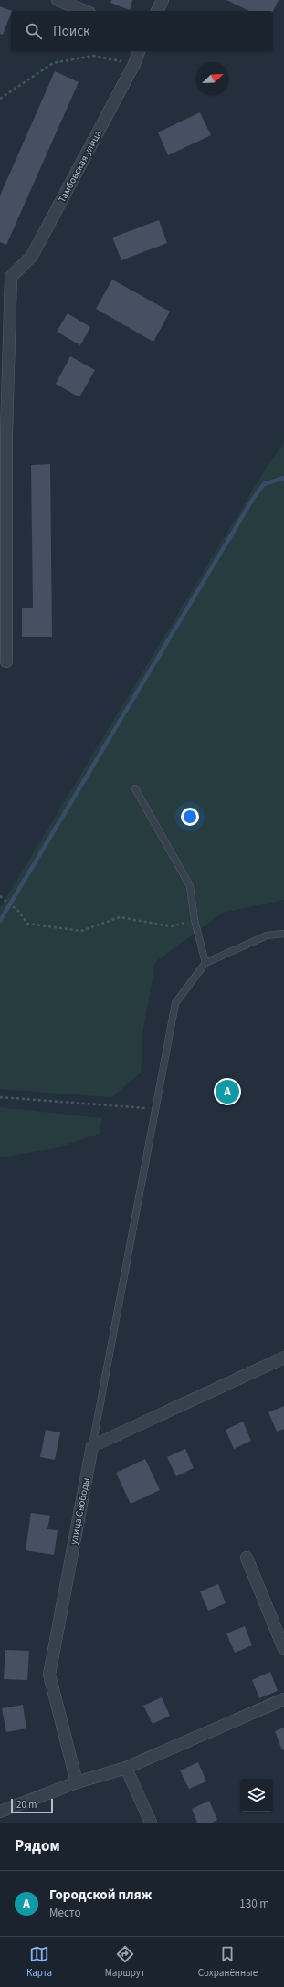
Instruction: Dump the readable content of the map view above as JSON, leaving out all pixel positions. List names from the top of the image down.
{
  "streets": {
    "street": ["Тамбовская улица", "улица Свободы"]
  },
  "scale_bar": "20 m",
  "north": "top right",
  "page": {
    "search": "Поиск",
    "pins": "A",
    "scale": "20 m",
    "heading": "Рядом",
    "list": [
      {
        "mark": "A",
        "name": "Городской пляж",
        "note": "Место",
        "value": "130 m"
      }
    ],
    "nav": ["Карта", "Маршрут", "Сохранённые"]
  }
}
